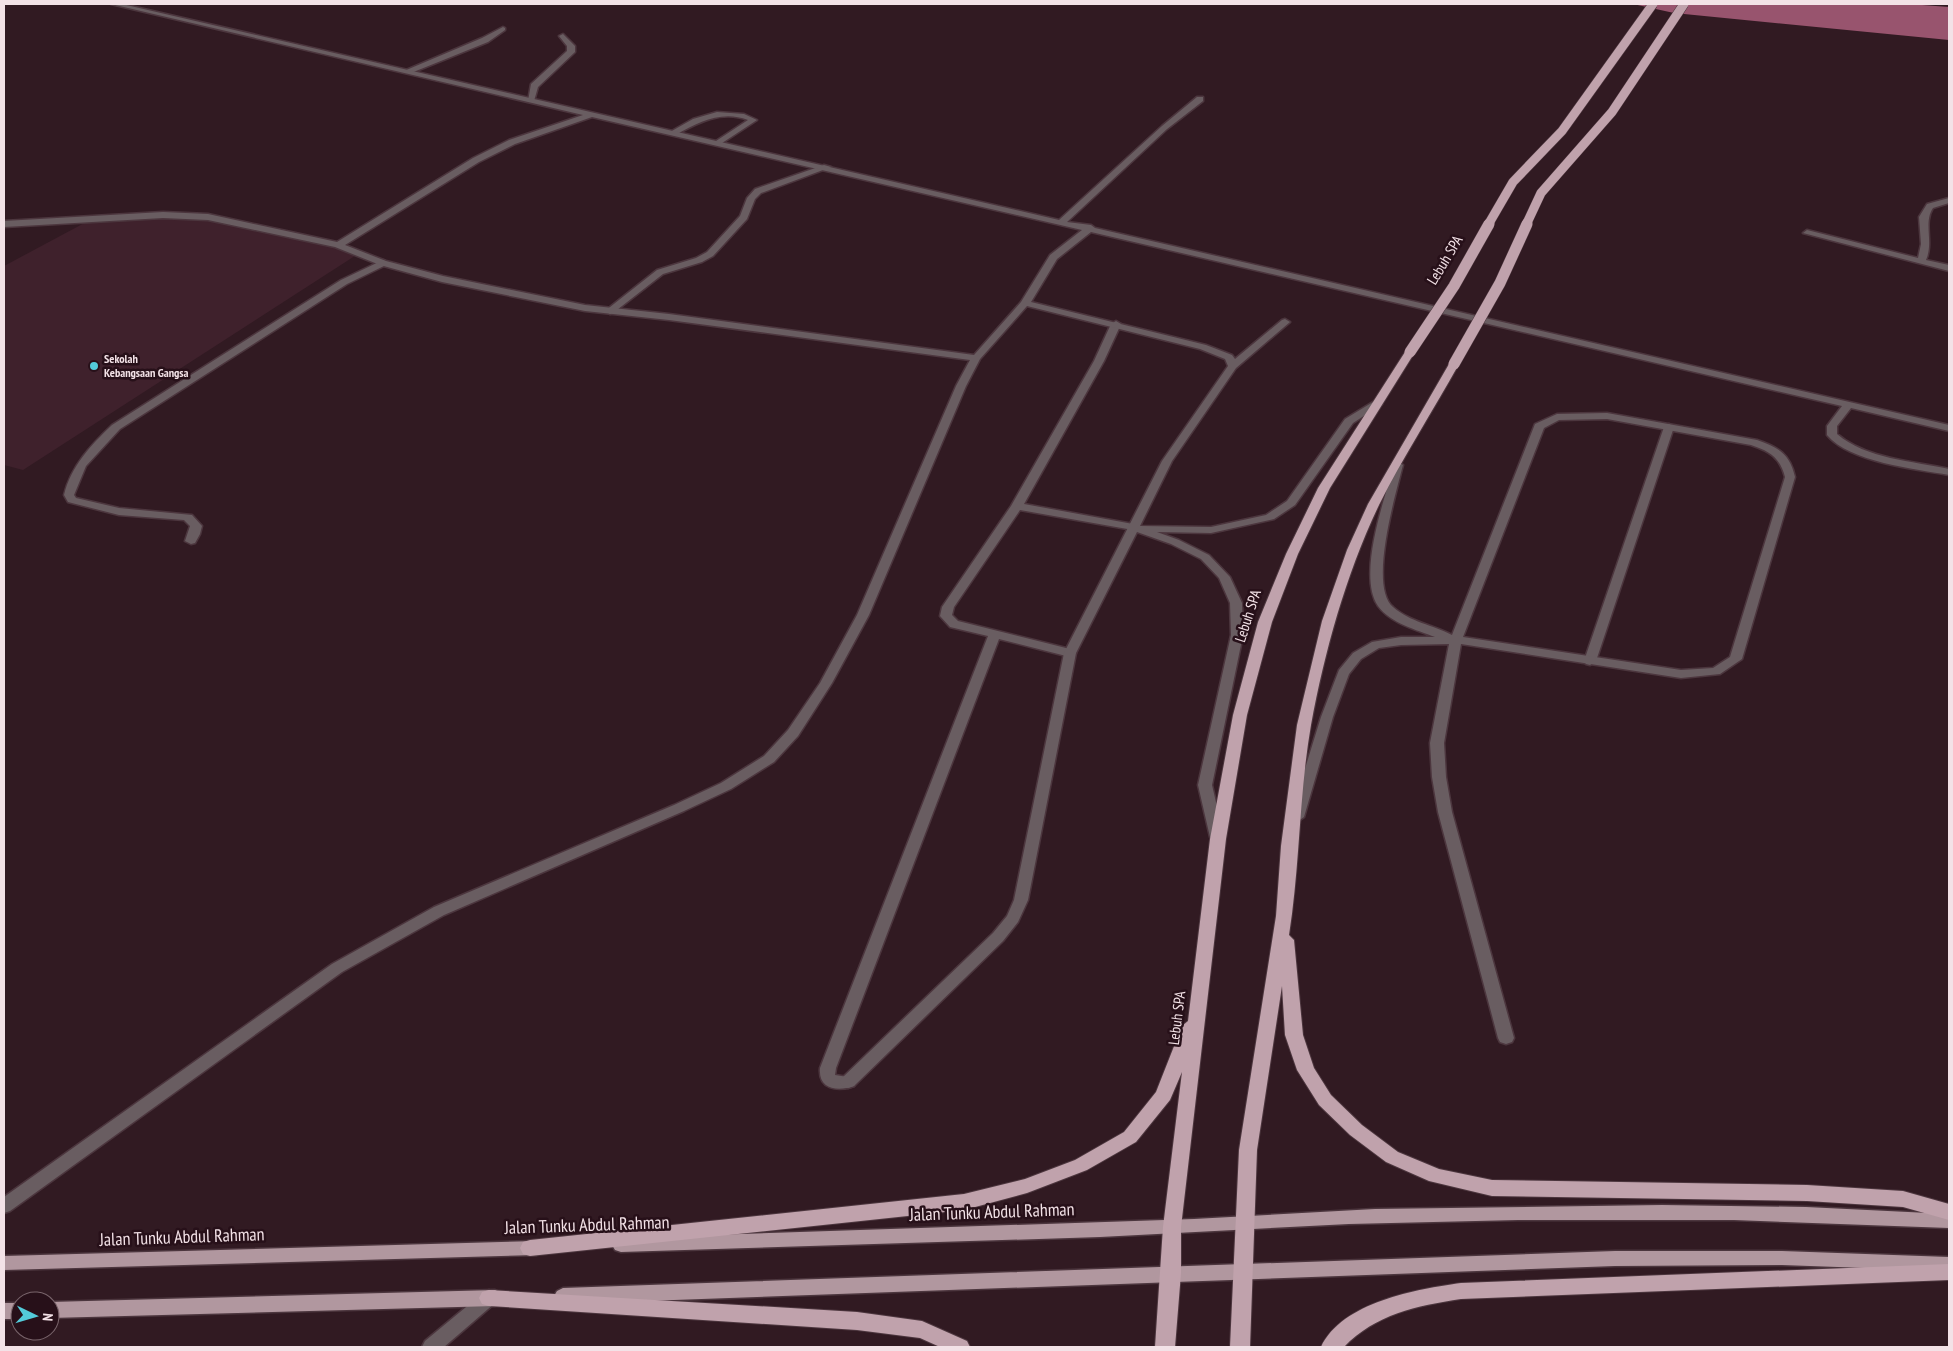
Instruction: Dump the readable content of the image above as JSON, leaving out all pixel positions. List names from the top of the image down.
{
  "streets": {
    "highway": ["Lebuh SPA"],
    "main road": ["Jalan Tunku Abdul Rahman"]
  },
  "crossings": [
    ["Lebuh SPA", "Jalan Tunku Abdul Rahman"]
  ],
  "places": ["Sekolah Kebangsaan Gangsa"],
  "north": "right"
}
